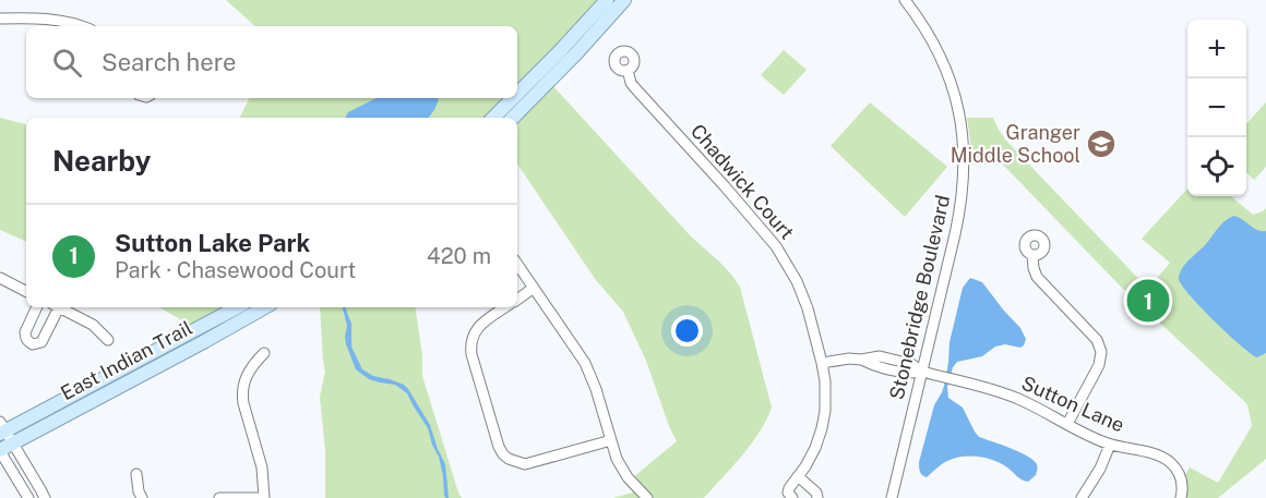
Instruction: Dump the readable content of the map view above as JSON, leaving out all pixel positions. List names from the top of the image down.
{
  "streets": {
    "main road": ["East Indian Trail"],
    "street": ["Chadwick Court", "Stonebridge Boulevard", "Sutton Lane"]
  },
  "crossings": [
    ["Chadwick Court", "Sutton Lane"],
    ["Stonebridge Boulevard", "Sutton Lane"]
  ],
  "places": {
    "school or university": ["Granger Middle School"]
  },
  "page": {
    "map_buttons": ["+", "−"],
    "search": "Search here",
    "heading": "Nearby",
    "list": [
      {
        "mark": "1",
        "name": "Sutton Lake Park",
        "note": "Park · Chasewood Court",
        "value": "420 m"
      }
    ],
    "pins": "1"
  }
}
